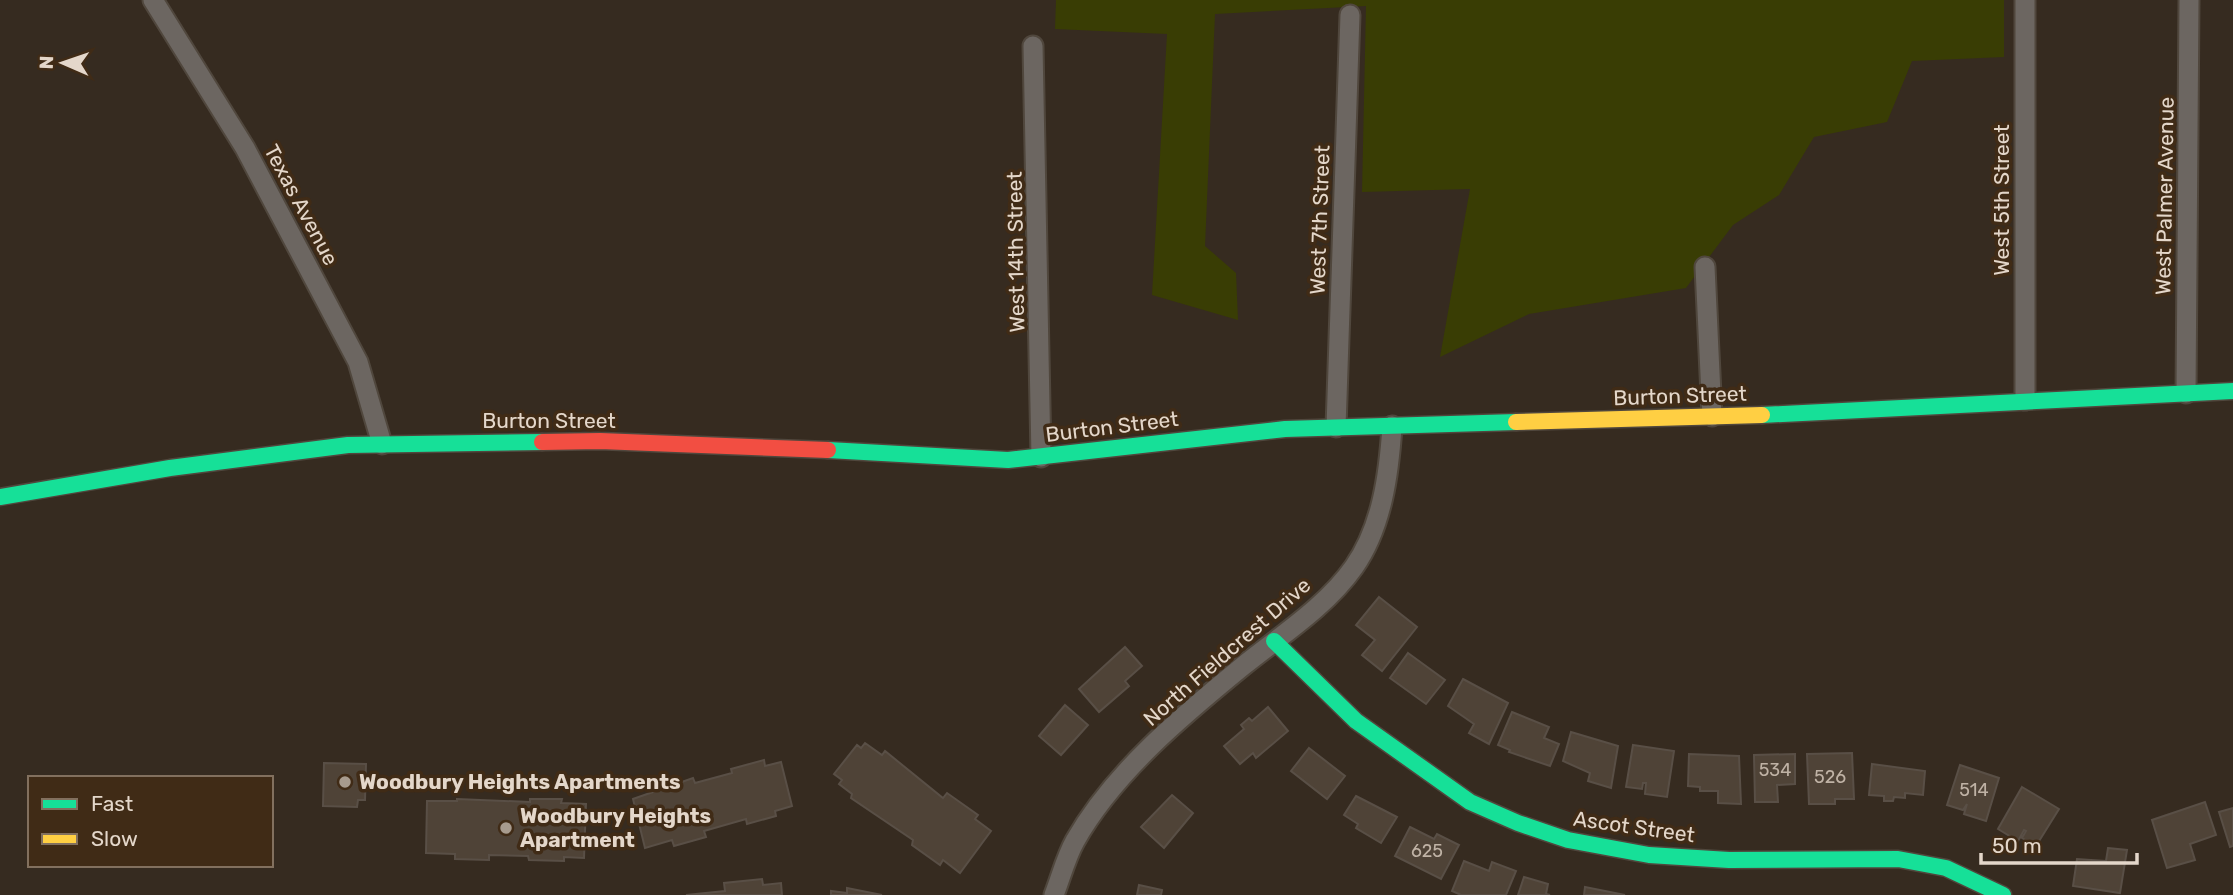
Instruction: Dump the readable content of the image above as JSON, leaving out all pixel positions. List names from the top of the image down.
{
  "streets": {
    "street": [
      "West Palmer Avenue",
      "West 5th Street",
      "Texas Avenue",
      "West 7th Street",
      "West 14th Street",
      "Burton Street",
      "North Fieldcrest Drive",
      "Ascot Street"
    ]
  },
  "crossings": [
    ["West Palmer Avenue", "Burton Street"],
    ["West 5th Street", "Burton Street"],
    ["Texas Avenue", "Burton Street"],
    ["West 7th Street", "Burton Street"],
    ["West 14th Street", "Burton Street"],
    ["Burton Street", "North Fieldcrest Drive"],
    ["North Fieldcrest Drive", "Ascot Street"]
  ],
  "places": ["Woodbury Heights Apartments", "Woodbury Heights Apartment"],
  "house_numbers": [
    "534",
    "526",
    "514",
    "625"
  ],
  "legend": ["Fast", "Slow"],
  "scale_bar": "50 m",
  "north": "left"
}
